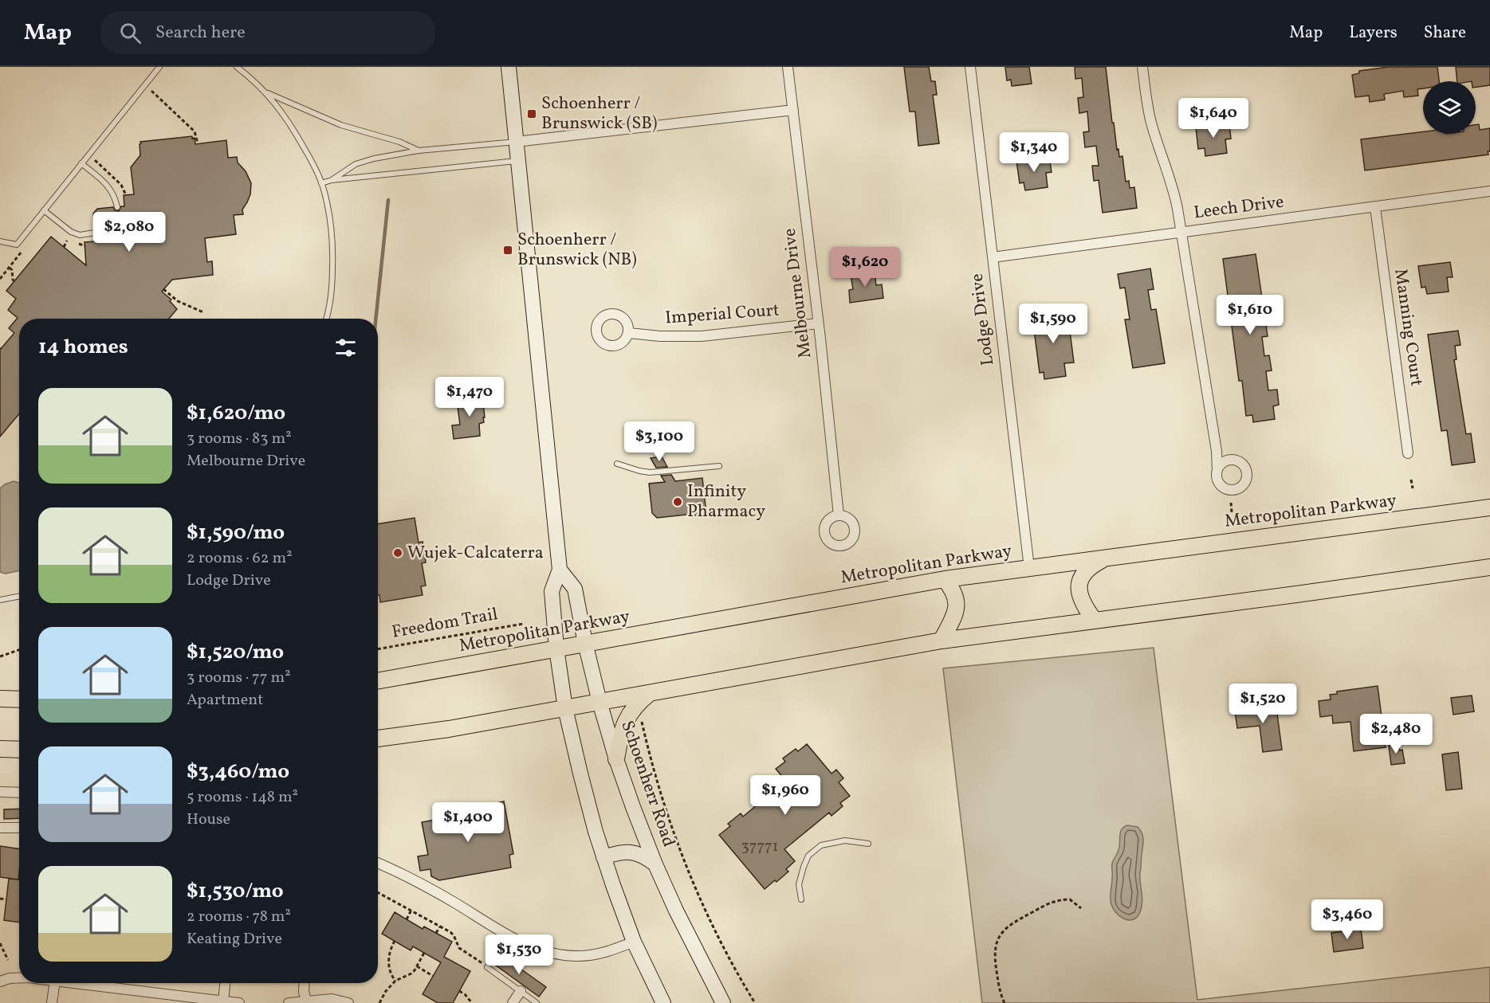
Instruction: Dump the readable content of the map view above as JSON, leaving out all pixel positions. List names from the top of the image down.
{
  "streets": {
    "main road": ["Metropolitan Parkway", "Schoenherr Road"],
    "street": [
      "Leech Drive",
      "Melbourne Drive",
      "Imperial Court",
      "Lodge Drive",
      "Manning Court"
    ],
    "path": ["Freedom Trail"]
  },
  "crossings": [
    ["Leech Drive", "Lodge Drive"],
    ["Leech Drive", "Manning Court"],
    ["Melbourne Drive", "Imperial Court"],
    ["Lodge Drive", "Metropolitan Parkway"],
    ["Metropolitan Parkway", "Schoenherr Road"]
  ],
  "places": {
    "transit": ["Schoenherr / Brunswick (SB)", "Schoenherr / Brunswick (NB)"],
    "other": ["Infinity Pharmacy", "Wujek-Calcaterra"]
  },
  "house_numbers": ["37771"],
  "page": {
    "header": "Map",
    "search": "Search here",
    "nav": ["Map", "Layers", "Share"],
    "price": [
      "$1,640",
      "$1,340",
      "$2,080",
      "$1,620",
      "$1,610",
      "$1,590",
      "$1,470",
      "$3,100",
      "$1,520",
      "$2,480",
      "$1,960",
      "$1,400",
      "$3,460",
      "$1,530"
    ],
    "heading": "14 homes",
    "list": [
      {
        "name": "$1,620/mo",
        "note": "3 rooms · 83 m² · Melbourne Drive"
      },
      {
        "name": "$1,590/mo",
        "note": "2 rooms · 62 m² · Lodge Drive"
      },
      {
        "name": "$1,520/mo",
        "note": "3 rooms · 77 m² · Apartment"
      },
      {
        "name": "$3,460/mo",
        "note": "5 rooms · 148 m² · House"
      },
      {
        "name": "$1,530/mo",
        "note": "2 rooms · 78 m² · Keating Drive"
      }
    ]
  }
}
